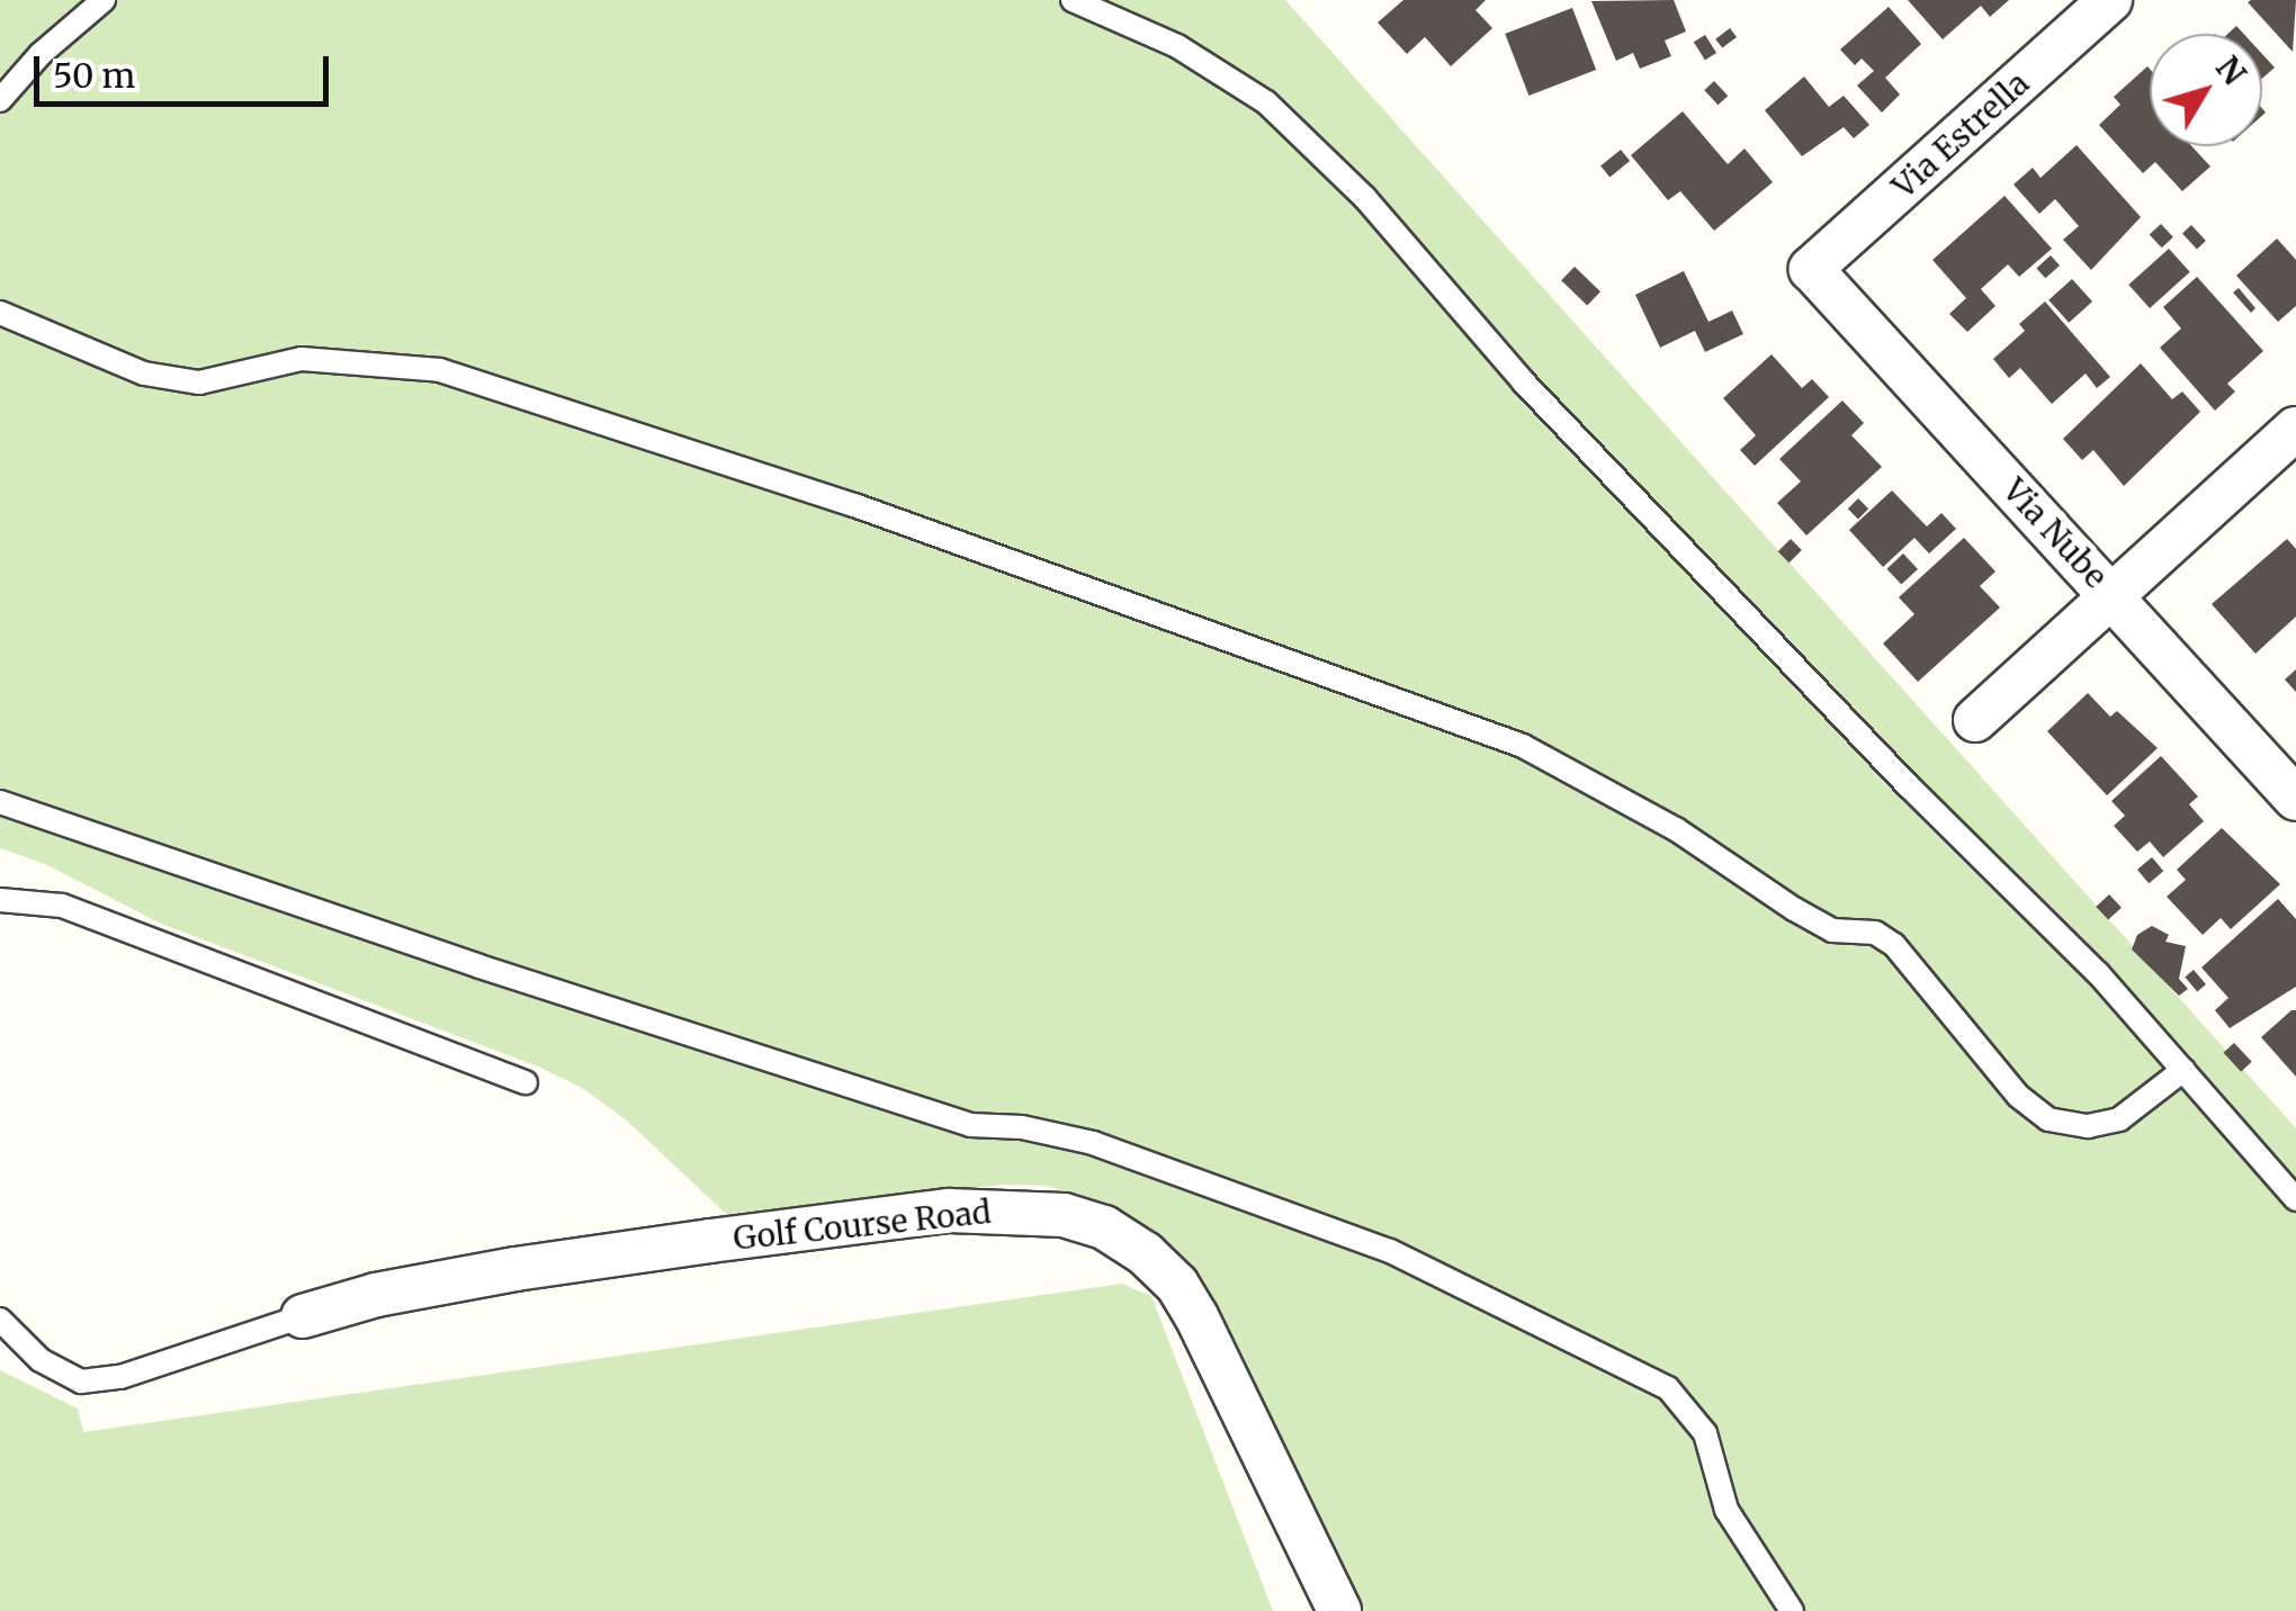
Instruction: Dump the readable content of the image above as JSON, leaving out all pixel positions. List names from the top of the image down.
{
  "streets": {
    "street": ["Via Estrella", "Via Nube", "Golf Course Road"]
  },
  "crossings": [
    ["Via Estrella", "Via Nube"]
  ],
  "scale_bar": "50 m",
  "north": "top right"
}
